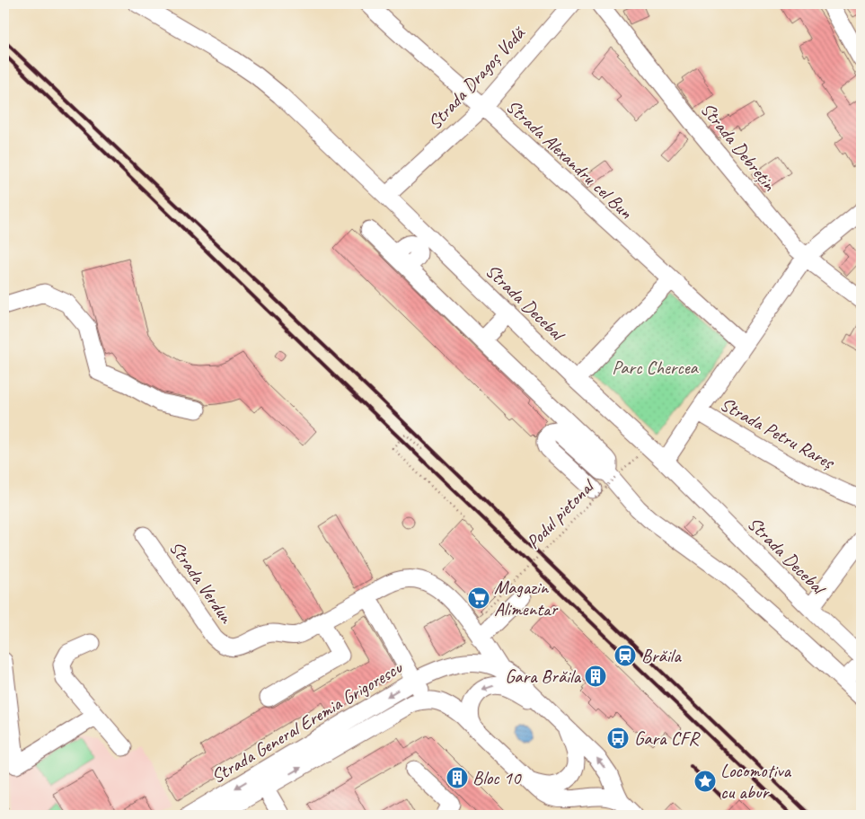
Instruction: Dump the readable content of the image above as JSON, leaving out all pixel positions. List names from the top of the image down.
{
  "streets": {
    "street": [
      "Strada Dragoș Vodă",
      "Strada Debrețin",
      "Strada Alexandru cel Bun",
      "Strada Decebal",
      "Strada Petru Rareș",
      "Strada Verdun",
      "Strada General Eremia Grigorescu"
    ],
    "path": ["Podul pietonal"]
  },
  "crossings": [
    ["Strada Dragoș Vodă", "Strada Alexandru cel Bun"],
    ["Strada Dragoș Vodă", "Strada Decebal"],
    ["Strada Verdun", "Strada General Eremia Grigorescu"]
  ],
  "parks": ["Parc Chercea"],
  "places": {
    "supermarket": ["Magazin Alimentar"],
    "station": ["Brăila"],
    "building": ["Gara Brăila", "Bloc 10"],
    "bus stop": ["Gara CFR"],
    "place": ["Locomotiva cu abur"]
  }
}
